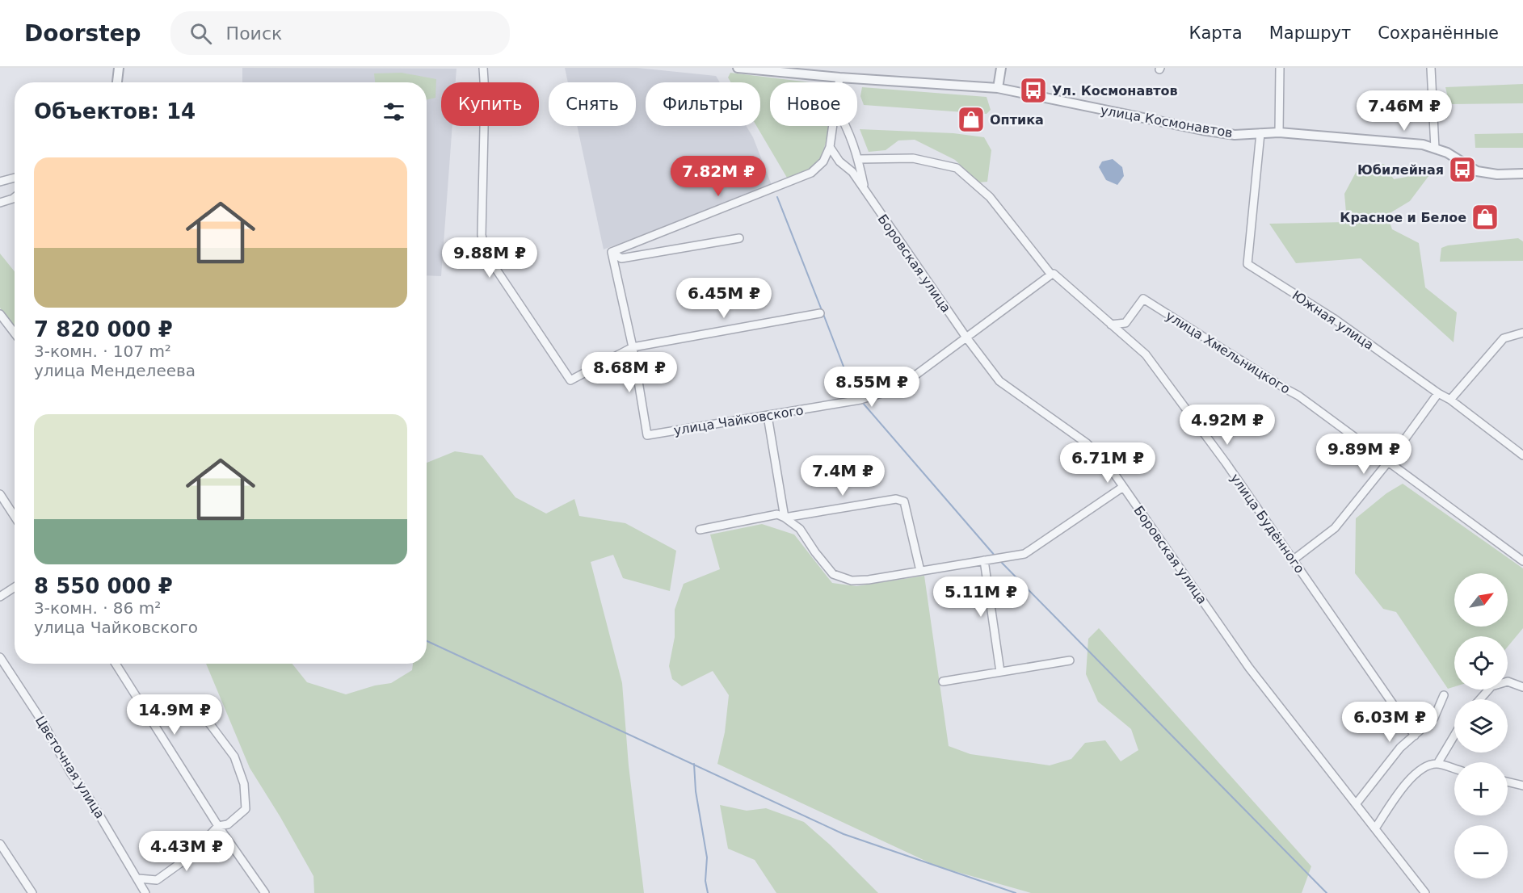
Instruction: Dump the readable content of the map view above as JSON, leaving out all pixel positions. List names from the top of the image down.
{
  "streets": {
    "street": [
      "улица Космонавтов",
      "Боровская улица",
      "Южная улица",
      "улица Хмельницкого",
      "улица Чайковского",
      "улица Будённого",
      "Цветочная улица"
    ]
  },
  "crossings": [
    ["улица Космонавтов", "Южная улица"],
    ["Боровская улица", "улица Чайковского"],
    ["Боровская улица", "улица Будённого"],
    ["улица Хмельницкого", "улица Будённого"],
    ["улица Чайковского", "улица Будённого"]
  ],
  "places": {
    "bus stop": ["Ул. Космонавтов", "Юбилейная"],
    "shop": ["Оптика", "Красное и Белое"]
  },
  "north": "top right",
  "page": {
    "header": "Doorstep",
    "search": "Поиск",
    "nav": ["Карта", "Маршрут", "Сохранённые"],
    "chip": [
      "Купить",
      "Снять",
      "Фильтры",
      "Новое"
    ],
    "heading": "Объектов: 14",
    "price": [
      "7.46M ₽",
      "7.82M ₽",
      "9.88M ₽",
      "6.45M ₽",
      "8.68M ₽",
      "8.55M ₽",
      "4.92M ₽",
      "9.89M ₽",
      "6.71M ₽",
      "7.4M ₽",
      "5.11M ₽",
      "14.9M ₽",
      "6.03M ₽",
      "4.43M ₽"
    ],
    "list": [
      {
        "name": "7 820 000 ₽",
        "note": "3-комн. · 107 m² · улица Менделеева"
      },
      {
        "name": "8 550 000 ₽",
        "note": "3-комн. · 86 m² · улица Чайковского"
      }
    ],
    "map_buttons": ["+", "−"]
  }
}
